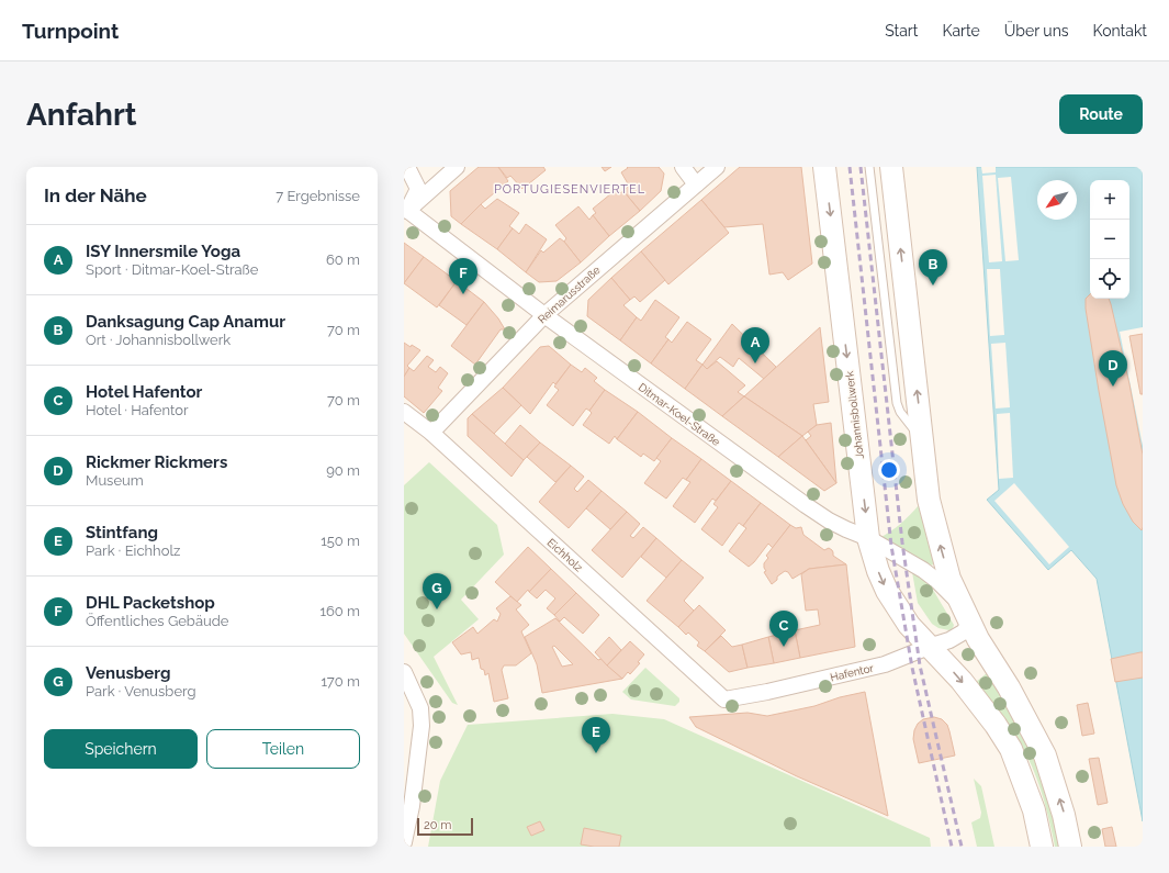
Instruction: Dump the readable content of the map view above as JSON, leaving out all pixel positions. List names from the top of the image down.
{
  "streets": {
    "main road": ["Johannisbollwerk"],
    "street": [
      "Reimarusstraße",
      "Ditmar-Koel-Straße",
      "Eichholz",
      "Hafentor"
    ]
  },
  "crossings": [
    ["Reimarusstraße", "Ditmar-Koel-Straße"],
    ["Reimarusstraße", "Eichholz"],
    ["Ditmar-Koel-Straße", "Johannisbollwerk"],
    ["Ditmar-Koel-Straße", "Hafentor"],
    ["Johannisbollwerk", "Hafentor"],
    ["Eichholz", "Hafentor"]
  ],
  "districts": ["PORTUGIESENVIERTEL"],
  "scale_bar": "20 m",
  "north": "bottom left",
  "page": {
    "header": "Turnpoint",
    "nav": [
      "Start",
      "Karte",
      "Über uns",
      "Kontakt"
    ],
    "buttons": [
      "Route",
      ["Speichern", "Teilen"]
    ],
    "title": "Anfahrt",
    "heading": ["In der Nähe", "7 Ergebnisse"],
    "map_buttons": ["+", "−"],
    "list": [
      {
        "mark": "A",
        "name": "ISY Innersmile Yoga",
        "note": "Sport · Ditmar-Koel-Straße",
        "value": "60 m"
      },
      {
        "mark": "B",
        "name": "Danksagung Cap Anamur",
        "note": "Ort · Johannisbollwerk",
        "value": "70 m"
      },
      {
        "mark": "C",
        "name": "Hotel Hafentor",
        "note": "Hotel · Hafentor",
        "value": "70 m"
      },
      {
        "mark": "D",
        "name": "Rickmer Rickmers",
        "note": "Museum",
        "value": "90 m"
      },
      {
        "mark": "E",
        "name": "Stintfang",
        "note": "Park · Eichholz",
        "value": "150 m"
      },
      {
        "mark": "F",
        "name": "DHL Packetshop",
        "note": "Öffentliches Gebäude",
        "value": "160 m"
      },
      {
        "mark": "G",
        "name": "Venusberg",
        "note": "Park · Venusberg",
        "value": "170 m"
      }
    ],
    "pins": [
      "B",
      "F",
      "A",
      "D",
      "G",
      "C",
      "E"
    ],
    "scale": "20 m"
  }
}
